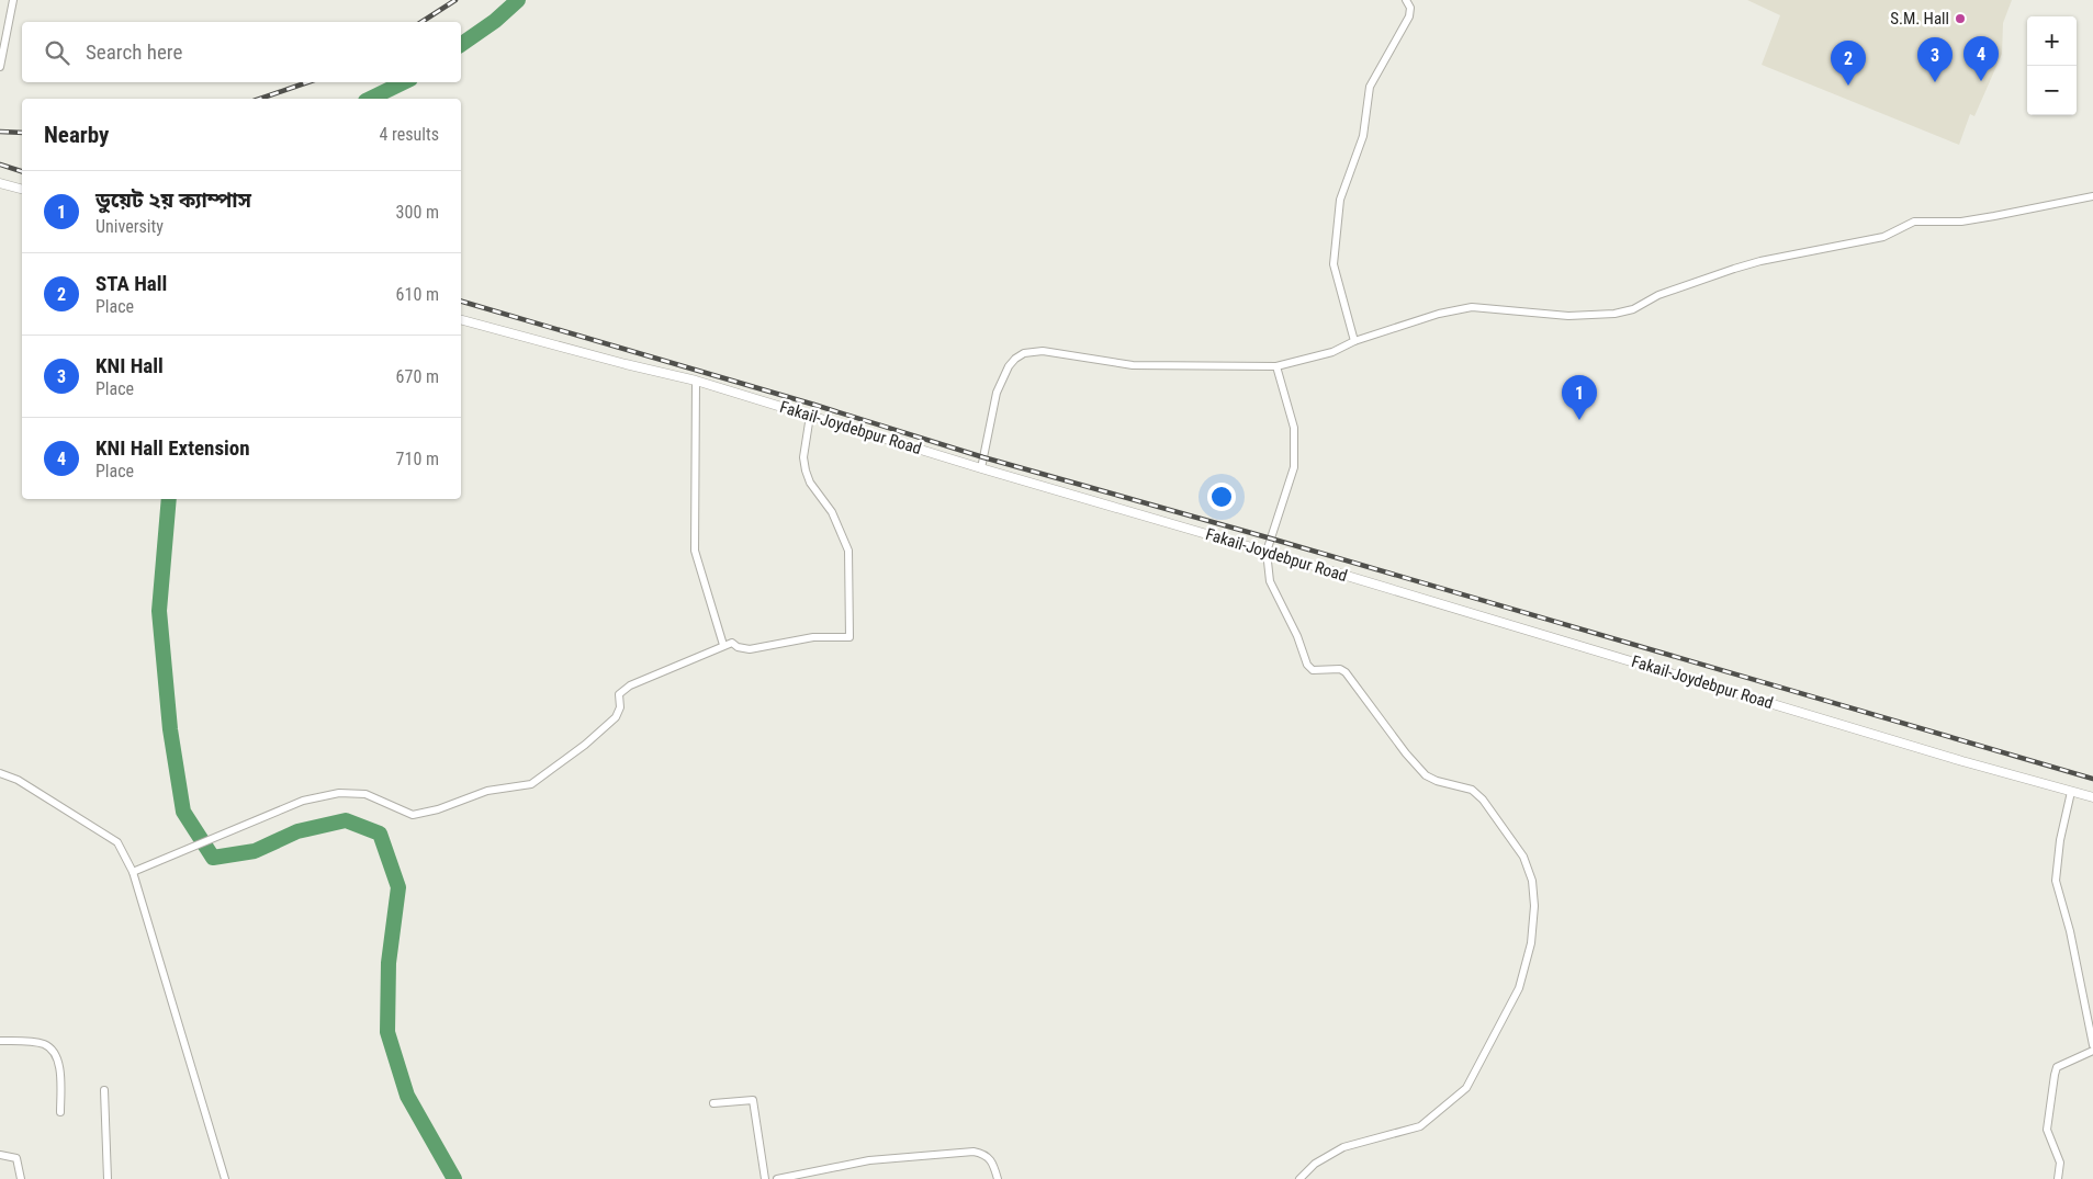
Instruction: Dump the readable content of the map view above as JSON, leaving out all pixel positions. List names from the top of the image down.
{
  "streets": {
    "street": ["Fakail-Joydebpur Road"]
  },
  "places": ["S.M. Hall"],
  "page": {
    "map_buttons": ["+", "−"],
    "search": "Search here",
    "pins": [
      "4",
      "3",
      "2",
      "1"
    ],
    "heading": ["Nearby", "4 results"],
    "list": [
      {
        "mark": "1",
        "name": "ডুয়েট ২য় ক্যাম্পাস",
        "note": "University",
        "value": "300 m"
      },
      {
        "mark": "2",
        "name": "STA Hall",
        "note": "Place",
        "value": "610 m"
      },
      {
        "mark": "3",
        "name": "KNI Hall",
        "note": "Place",
        "value": "670 m"
      },
      {
        "mark": "4",
        "name": "KNI Hall Extension",
        "note": "Place",
        "value": "710 m"
      }
    ]
  }
}
